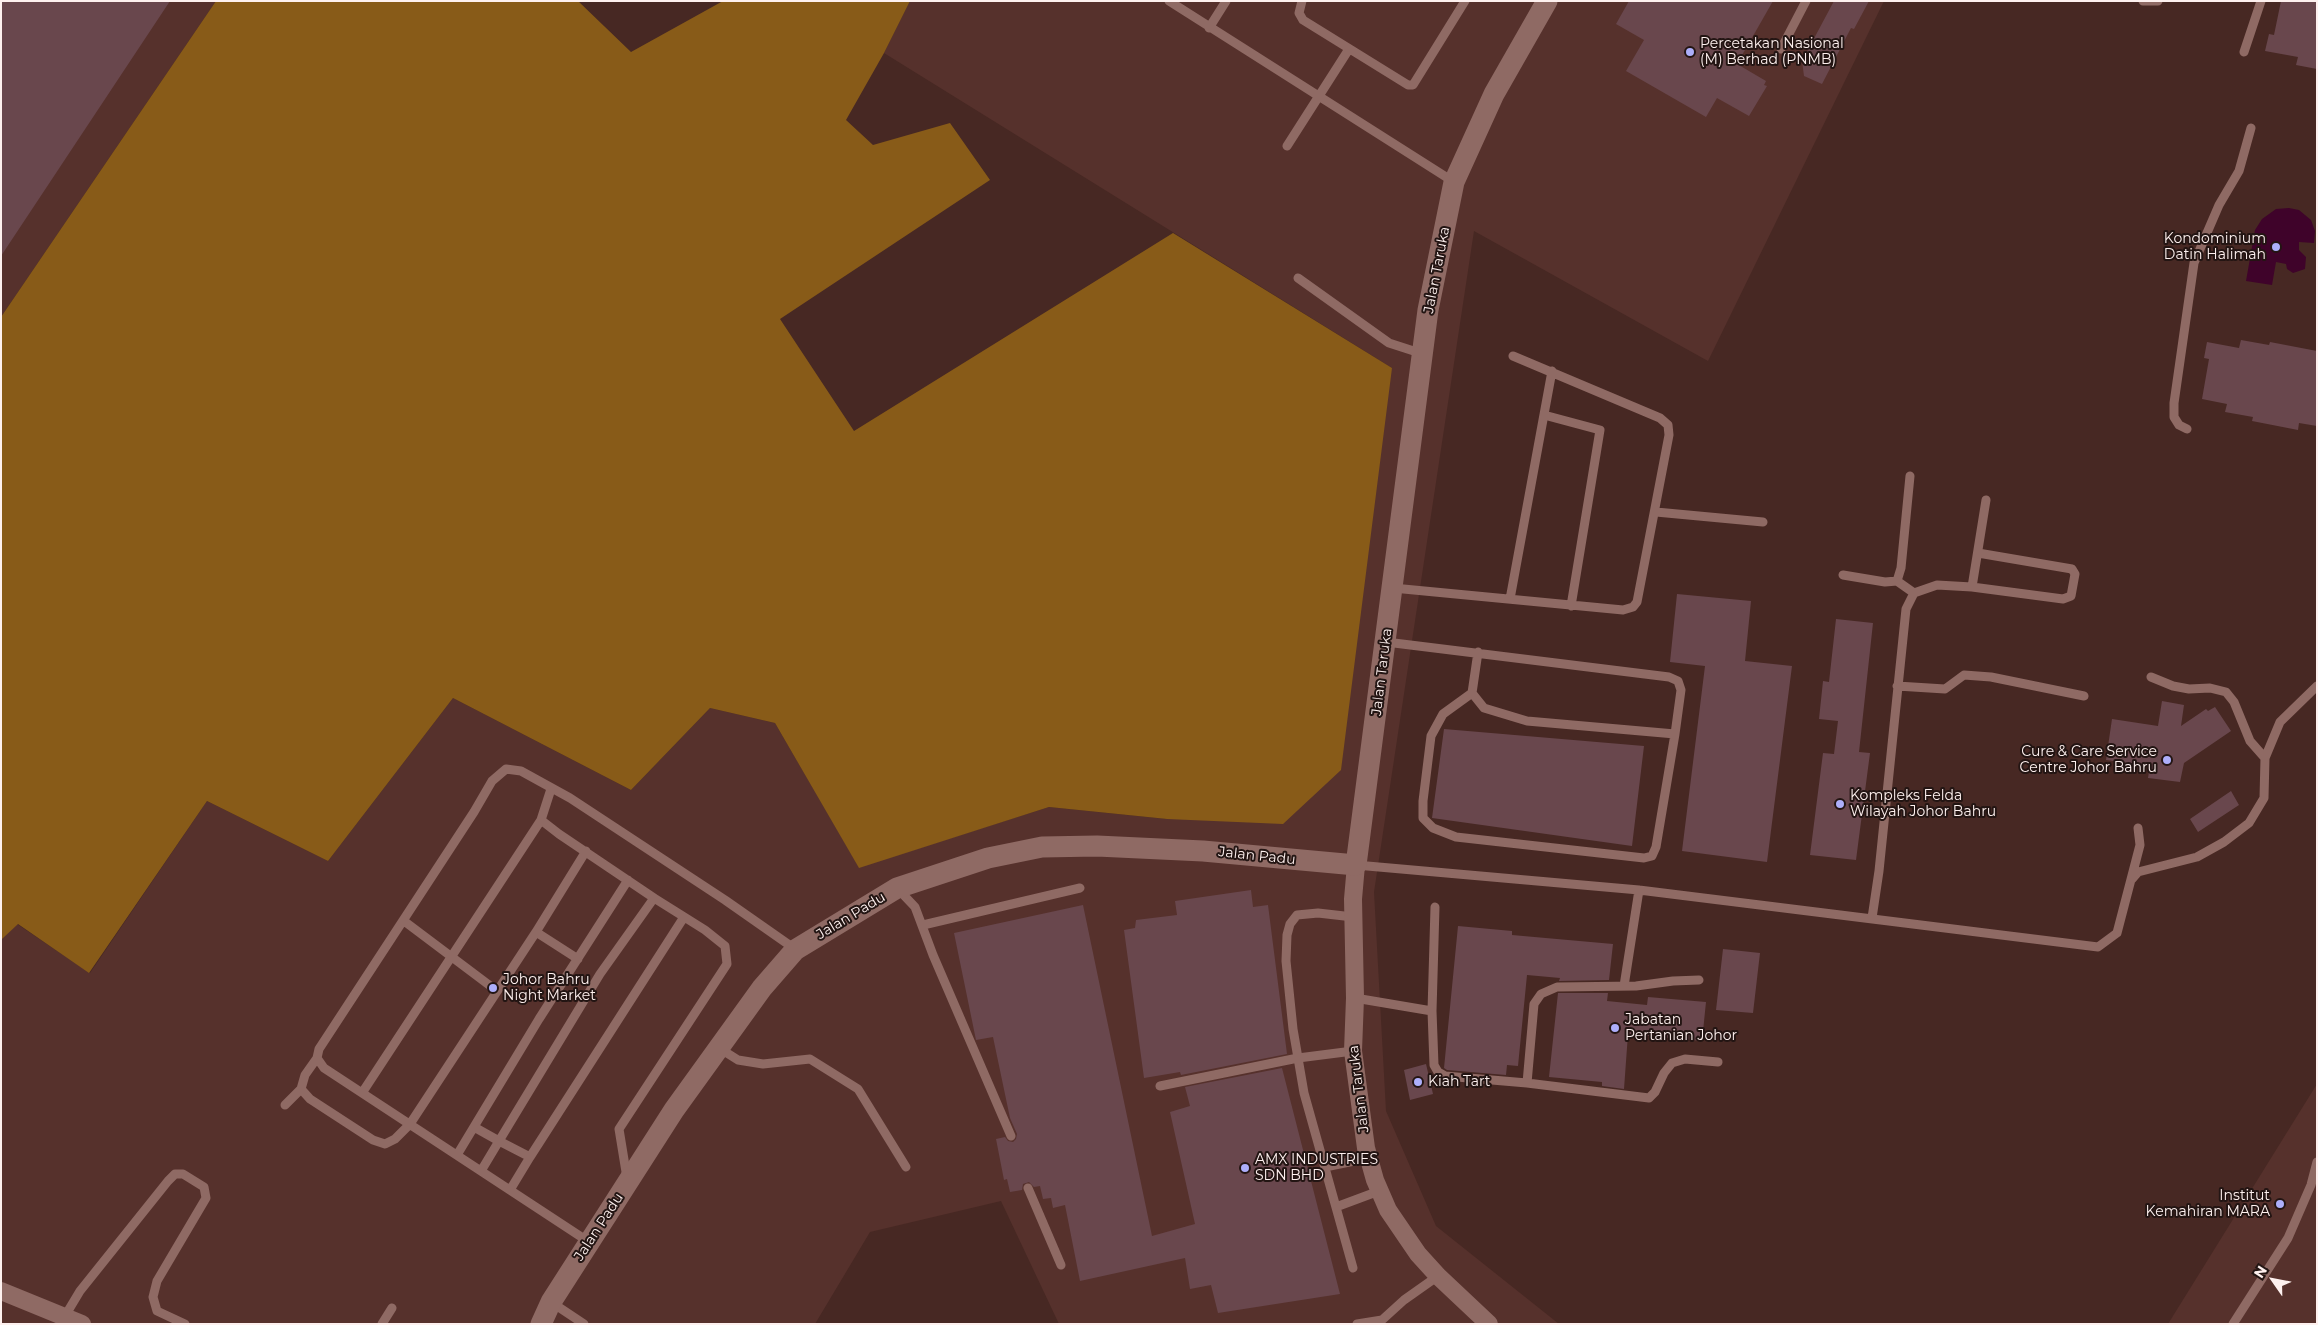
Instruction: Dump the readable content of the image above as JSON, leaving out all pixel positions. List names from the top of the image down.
{
  "streets": {
    "street": ["Jalan Taruka", "Jalan Padu"]
  },
  "crossings": [
    ["Jalan Taruka", "Jalan Padu"]
  ],
  "places": [
    "Percetakan Nasional (M) Berhad (PNMB)",
    "Kondominium Datin Halimah",
    "Cure & Care Service Centre Johor Bahru",
    "Kompleks Felda Wilayah Johor Bahru",
    "Johor Bahru Night Market",
    "Jabatan Pertanian Johor",
    "Kiah Tart",
    "AMX INDUSTRIES SDN BHD",
    "Institut Kemahiran MARA"
  ],
  "north": "top left"
}
